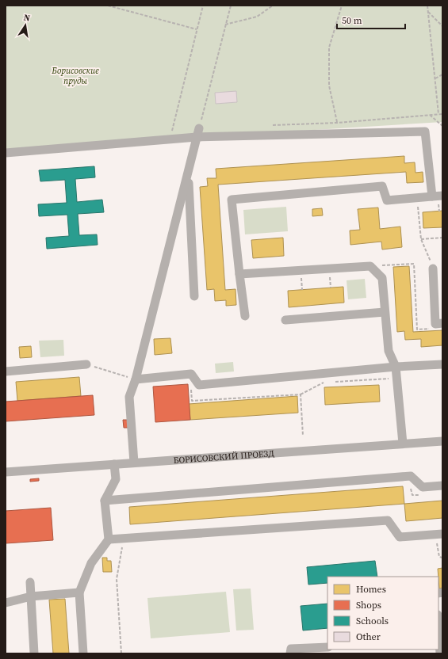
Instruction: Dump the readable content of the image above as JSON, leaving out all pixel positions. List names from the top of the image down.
{
  "streets": {
    "street": ["БОРИСОВСКИЙ ПРОЕЗД"]
  },
  "parks": ["Борисовские пруды"],
  "legend": [
    "Homes",
    "Shops",
    "Schools",
    "Other"
  ],
  "scale_bar": "50 m",
  "north": "top"
}
